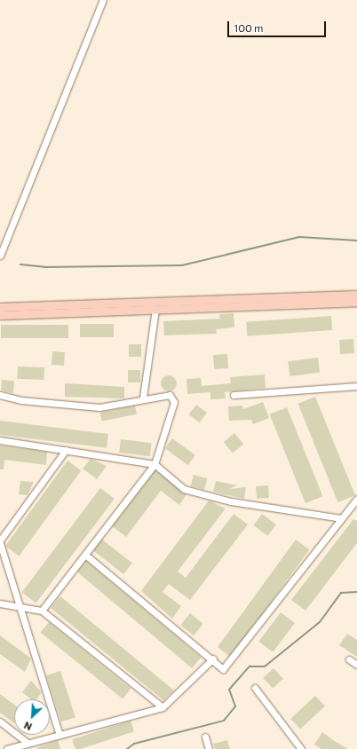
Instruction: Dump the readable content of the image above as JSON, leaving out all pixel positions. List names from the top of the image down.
{
  "scale_bar": "100 m",
  "north": "bottom left"
}
